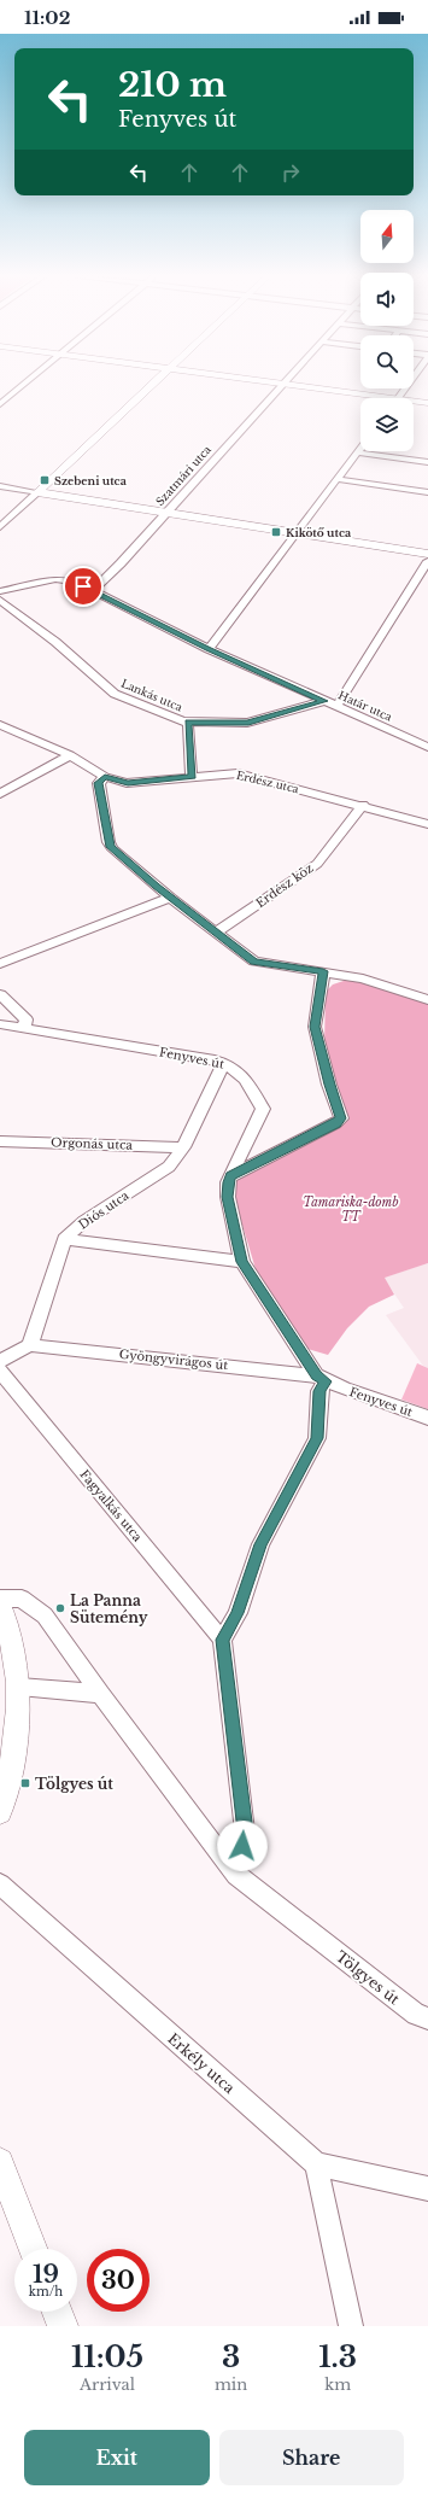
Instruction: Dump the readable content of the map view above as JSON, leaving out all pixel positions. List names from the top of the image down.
{
  "streets": {
    "street": [
      "Szatmári utca",
      "Lankás utca",
      "Határ utca",
      "Erdész utca",
      "Erdész köz",
      "Fenyves út",
      "Orgonás utca",
      "Diós utca",
      "Gyöngyvirágos út",
      "Fagyalkás utca",
      "Tölgyes út",
      "Erkély utca"
    ]
  },
  "crossings": [
    ["Szatmári utca", "Határ utca"],
    ["Lankás utca", "Határ utca"],
    ["Erdész utca", "Erdész köz"],
    ["Fenyves út", "Diós utca"],
    ["Fenyves út", "Gyöngyvirágos út"],
    ["Orgonás utca", "Diós utca"]
  ],
  "parks": ["Tamariska-domb TT"],
  "places": {
    "transit": ["Szebeni utca", "Kikötő utca", "Tölgyes út"],
    "other": ["La Panna Sütemény"]
  },
  "north": "top",
  "page": {
    "status": "11:02",
    "turn": ["210 m", "Fenyves út"],
    "speed": "19 km/h",
    "limit": "30",
    "eta": [
      "11:05",
      "Arrival",
      "3",
      "min",
      "1.3",
      "km"
    ],
    "buttons": ["Exit", "Share"]
  }
}
